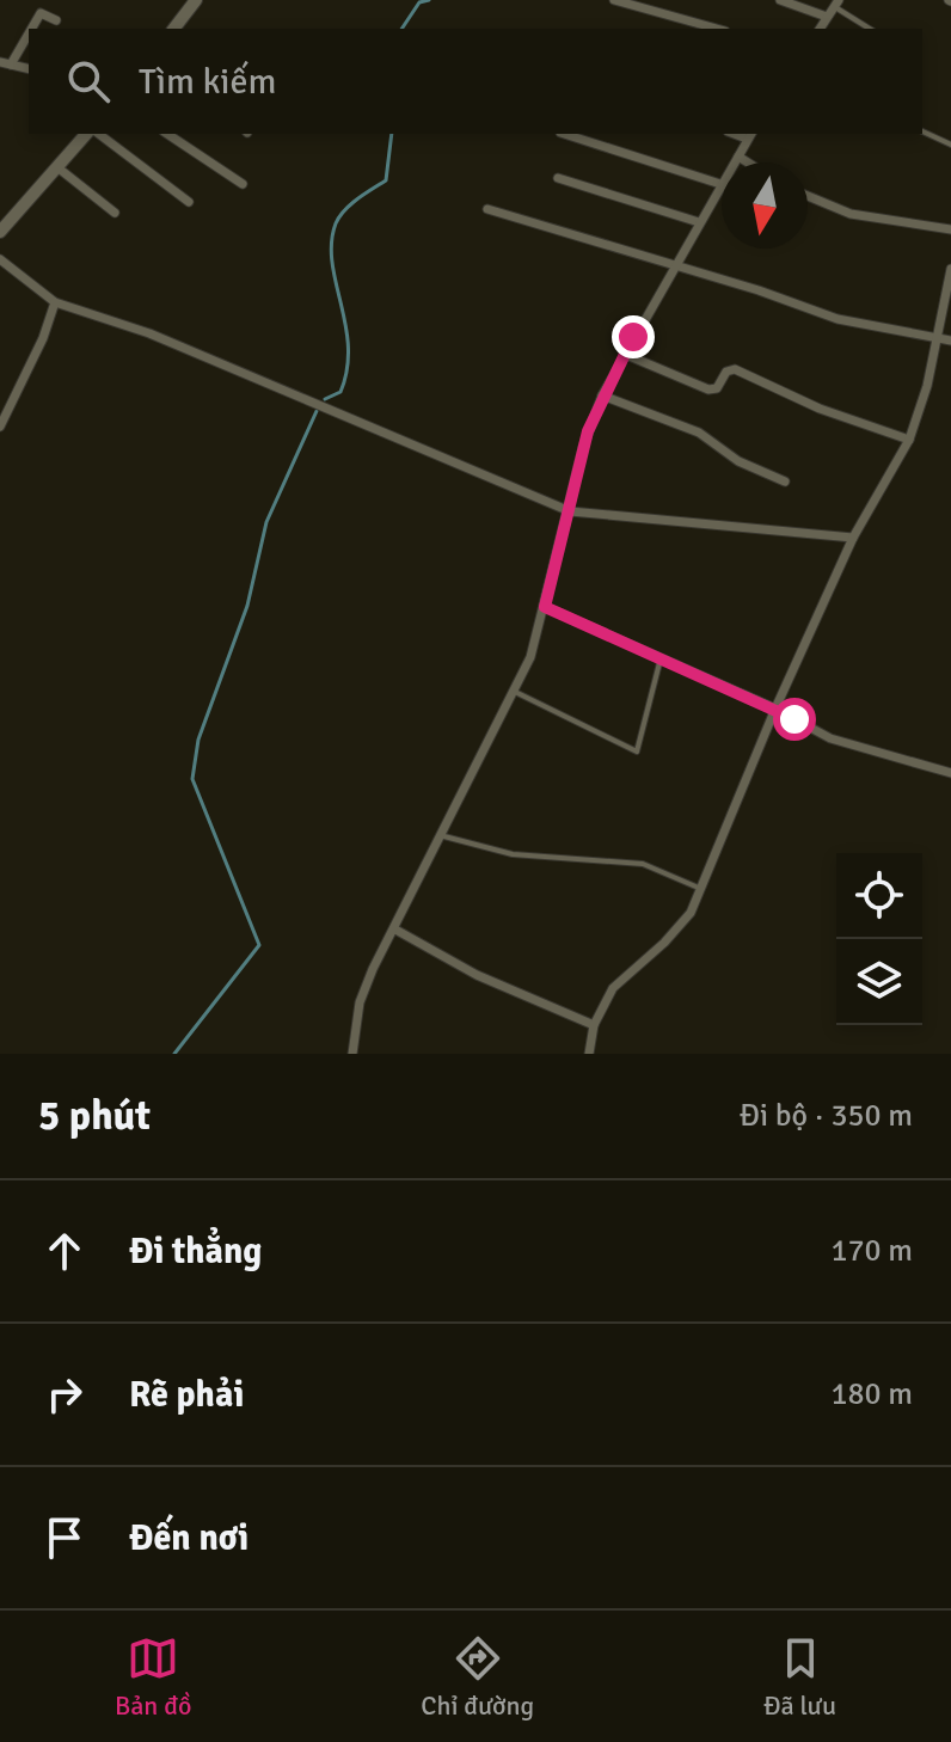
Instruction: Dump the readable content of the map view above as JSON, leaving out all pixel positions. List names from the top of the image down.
{
  "north": "bottom",
  "page": {
    "search": "Tìm kiếm",
    "heading": ["5 phút", "Đi bộ · 350 m"],
    "list": [
      ["Đi thẳng", "170 m"],
      ["Rẽ phải", "180 m"],
      "Đến nơi"
    ],
    "nav": ["Bản đồ", "Chỉ đường", "Đã lưu"]
  }
}
